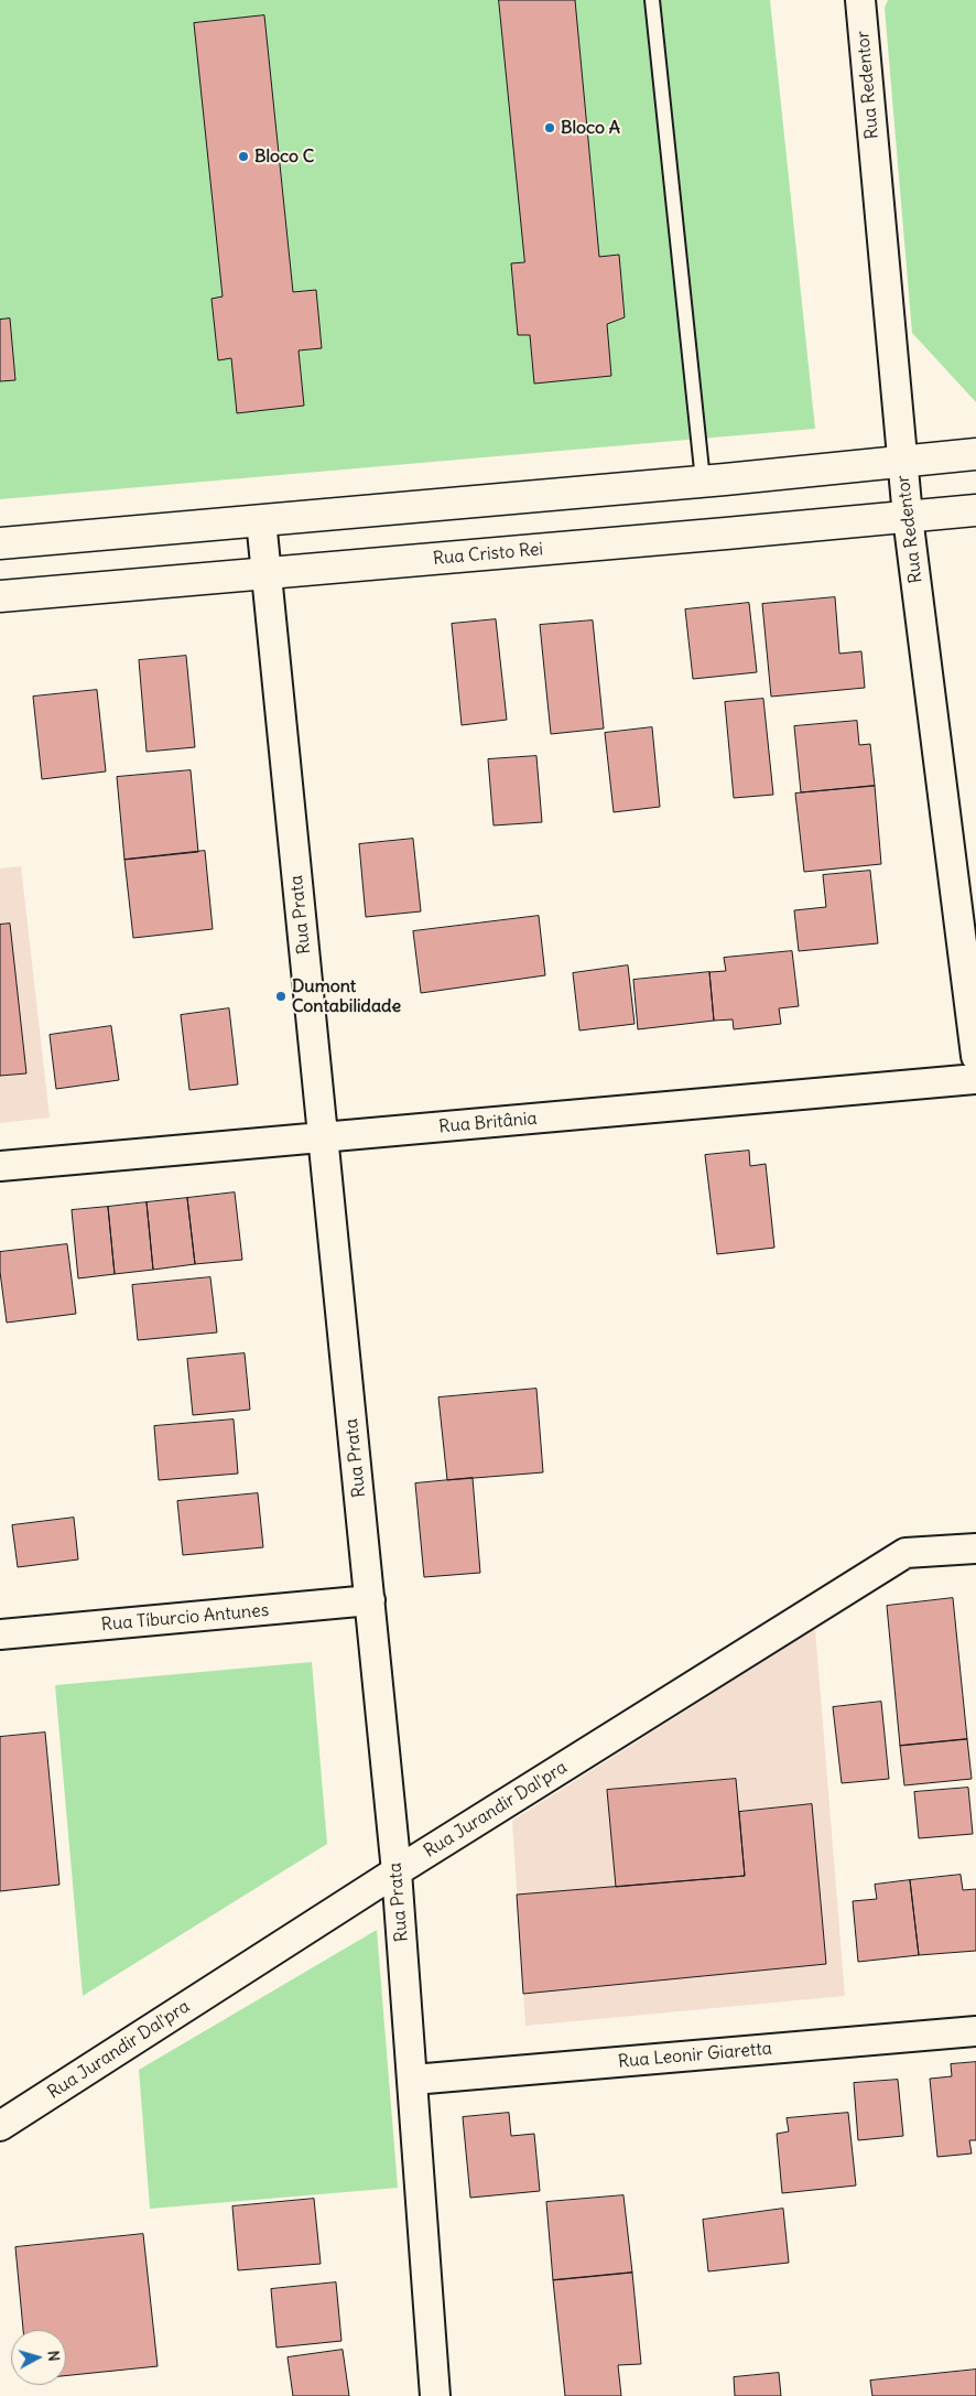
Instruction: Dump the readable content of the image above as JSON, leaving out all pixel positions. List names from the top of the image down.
{
  "streets": {
    "street": [
      "Rua Redentor",
      "Rua Cristo Rei",
      "Rua Prata",
      "Rua Britânia",
      "Rua Tíburcio Antunes",
      "Rua Jurandir Dal'pra",
      "Rua Leonir Giaretta"
    ]
  },
  "crossings": [
    ["Rua Redentor", "Rua Cristo Rei"],
    ["Rua Cristo Rei", "Rua Prata"],
    ["Rua Prata", "Rua Britânia"],
    ["Rua Prata", "Rua Tíburcio Antunes"],
    ["Rua Prata", "Rua Jurandir Dal'pra"],
    ["Rua Prata", "Rua Leonir Giaretta"]
  ],
  "places": ["Bloco A", "Bloco C", "Dumont Contabilidade"],
  "north": "right"
}
